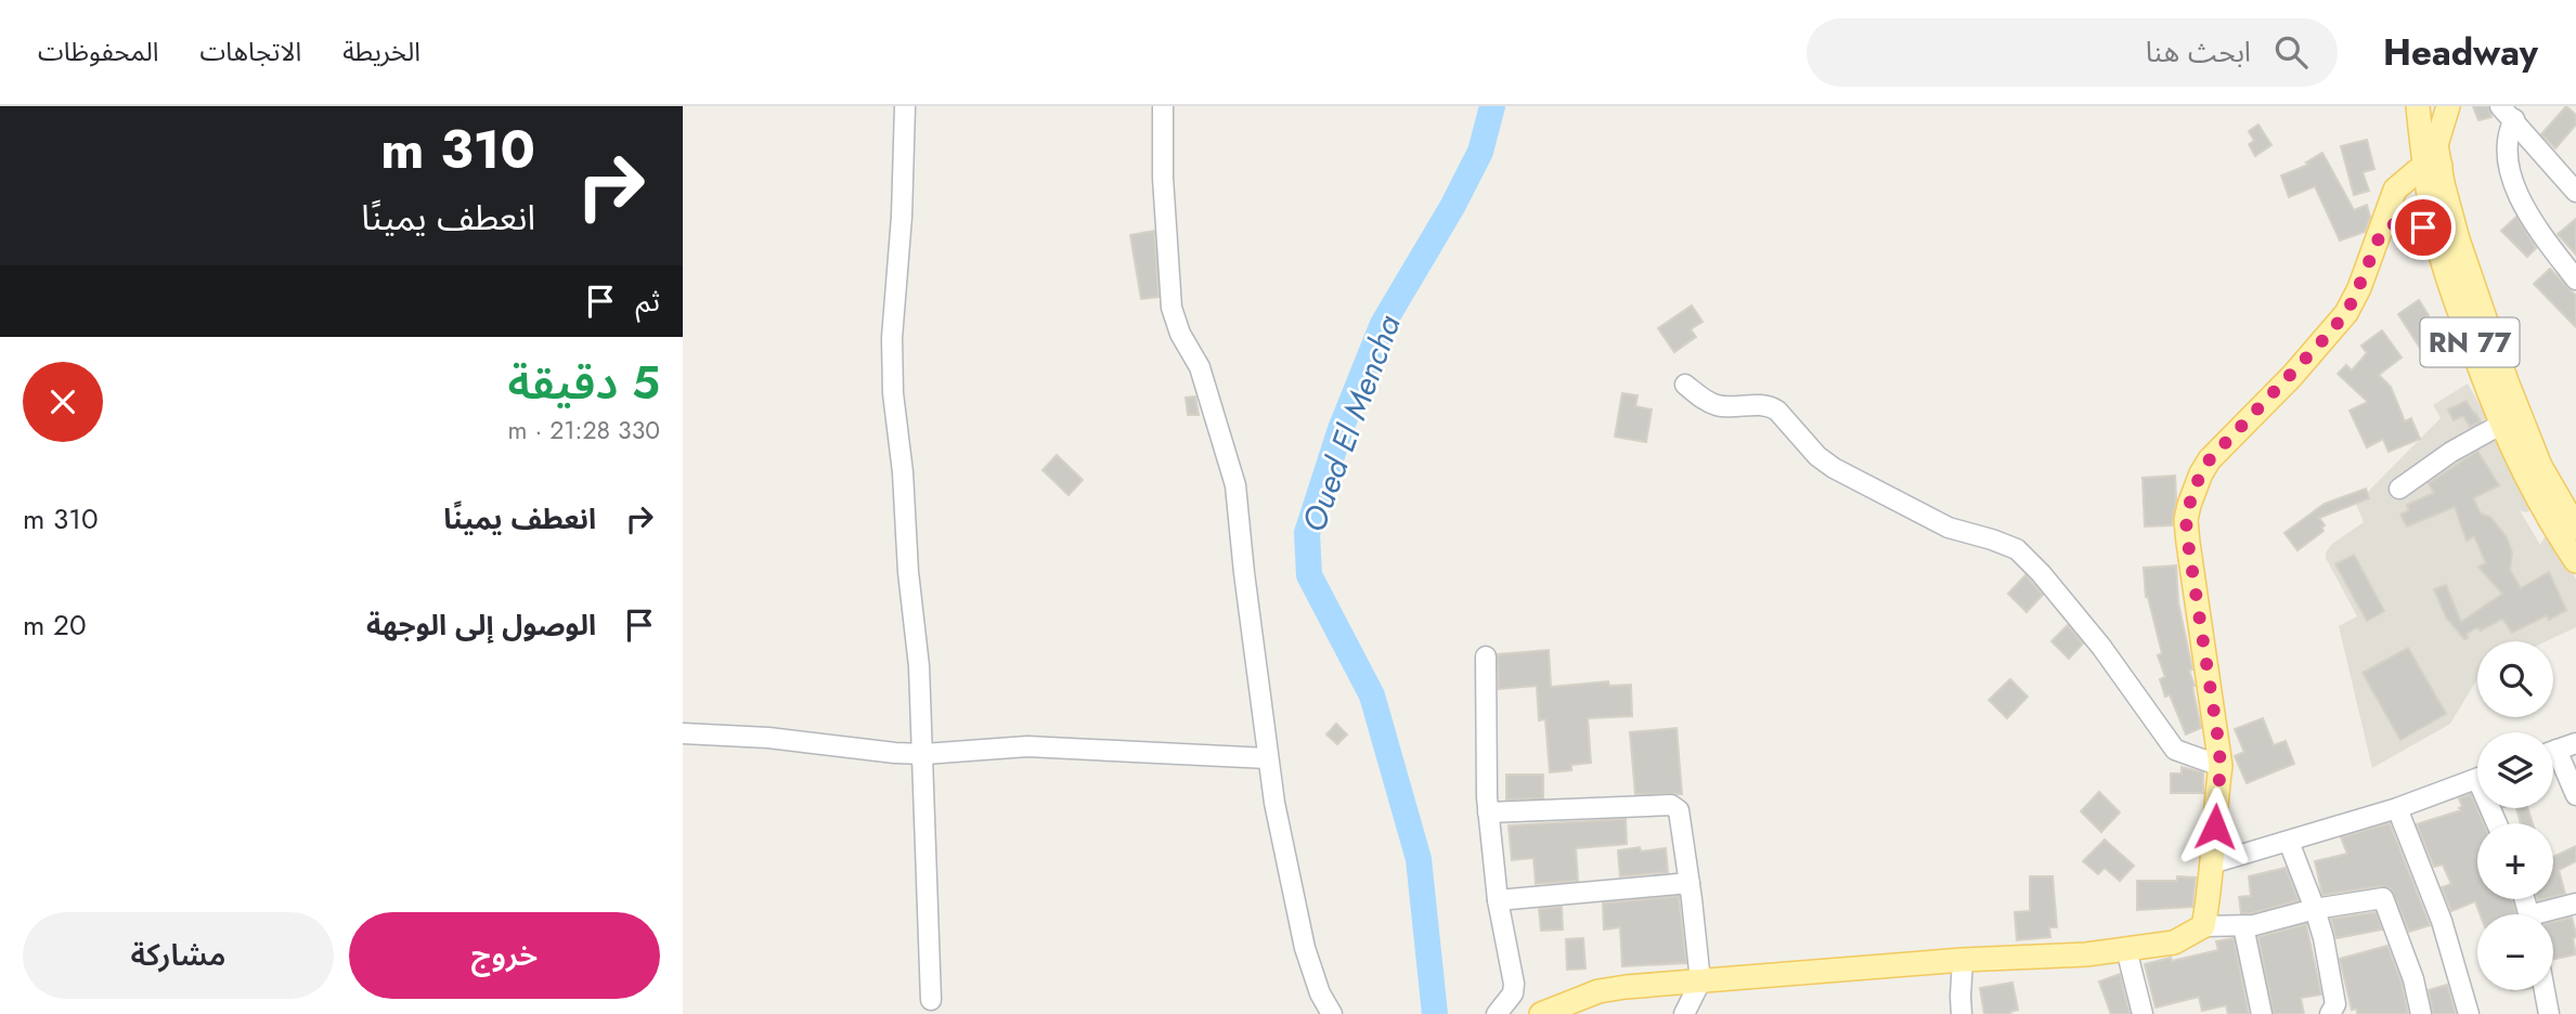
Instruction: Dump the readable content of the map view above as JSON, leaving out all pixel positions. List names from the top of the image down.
{
  "streets": {
    "main road": ["RN 77"]
  },
  "water": ["Oued El Mencha"],
  "page": {
    "header": "Headway",
    "search": "ابحث هنا",
    "nav": ["الخريطة", "الاتجاهات", "المحفوظات"],
    "turn": ["310 m", "انعطف يمينًا"],
    "then": "ثم",
    "heading": ["5 دقيقة", "330 m · 21:28"],
    "list": [
      {
        "name": "انعطف يمينًا",
        "value": "310 m"
      },
      {
        "name": "الوصول إلى الوجهة",
        "value": "20 m"
      }
    ],
    "map_buttons": ["+", "−"],
    "buttons": ["خروج", "مشاركة"]
  }
}
